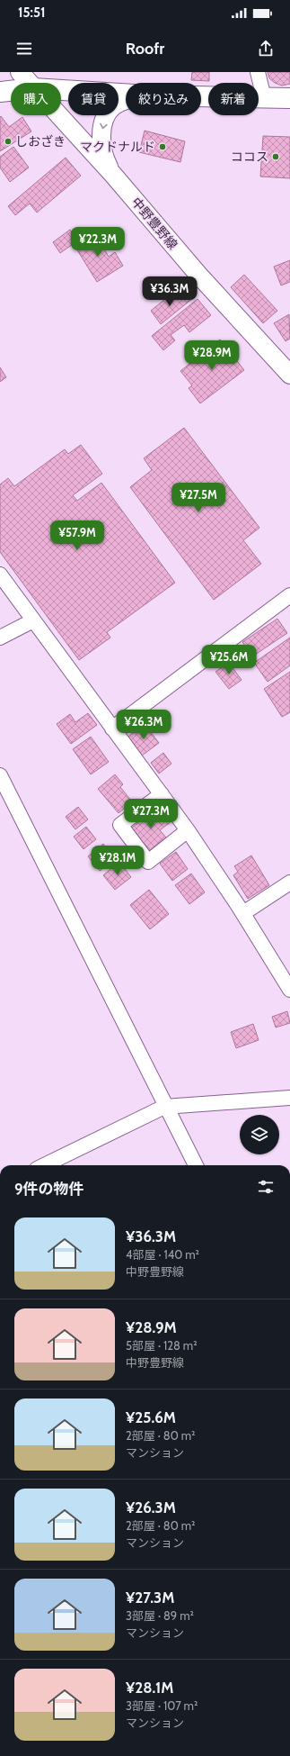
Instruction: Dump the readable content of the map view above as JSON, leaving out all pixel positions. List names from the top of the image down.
{
  "streets": {
    "main road": ["中野豊野線"]
  },
  "places": ["しおざき", "マクドナルド", "ココス"],
  "page": {
    "status": "15:51",
    "header": "Roofr",
    "chip": [
      "購入",
      "賃貸",
      "絞り込み",
      "新着"
    ],
    "price": [
      "¥22.3M",
      "¥36.3M",
      "¥28.9M",
      "¥27.5M",
      "¥57.9M",
      "¥25.6M",
      "¥26.3M",
      "¥27.3M",
      "¥28.1M"
    ],
    "heading": "9件の物件",
    "list": [
      {
        "name": "¥36.3M",
        "note": "4部屋 · 140 m² · 中野豊野線"
      },
      {
        "name": "¥28.9M",
        "note": "5部屋 · 128 m² · 中野豊野線"
      },
      {
        "name": "¥25.6M",
        "note": "2部屋 · 80 m² · マンション"
      },
      {
        "name": "¥26.3M",
        "note": "2部屋 · 80 m² · マンション"
      },
      {
        "name": "¥27.3M",
        "note": "3部屋 · 89 m² · マンション"
      },
      {
        "name": "¥28.1M",
        "note": "3部屋 · 107 m² · マンション"
      }
    ]
  }
}
